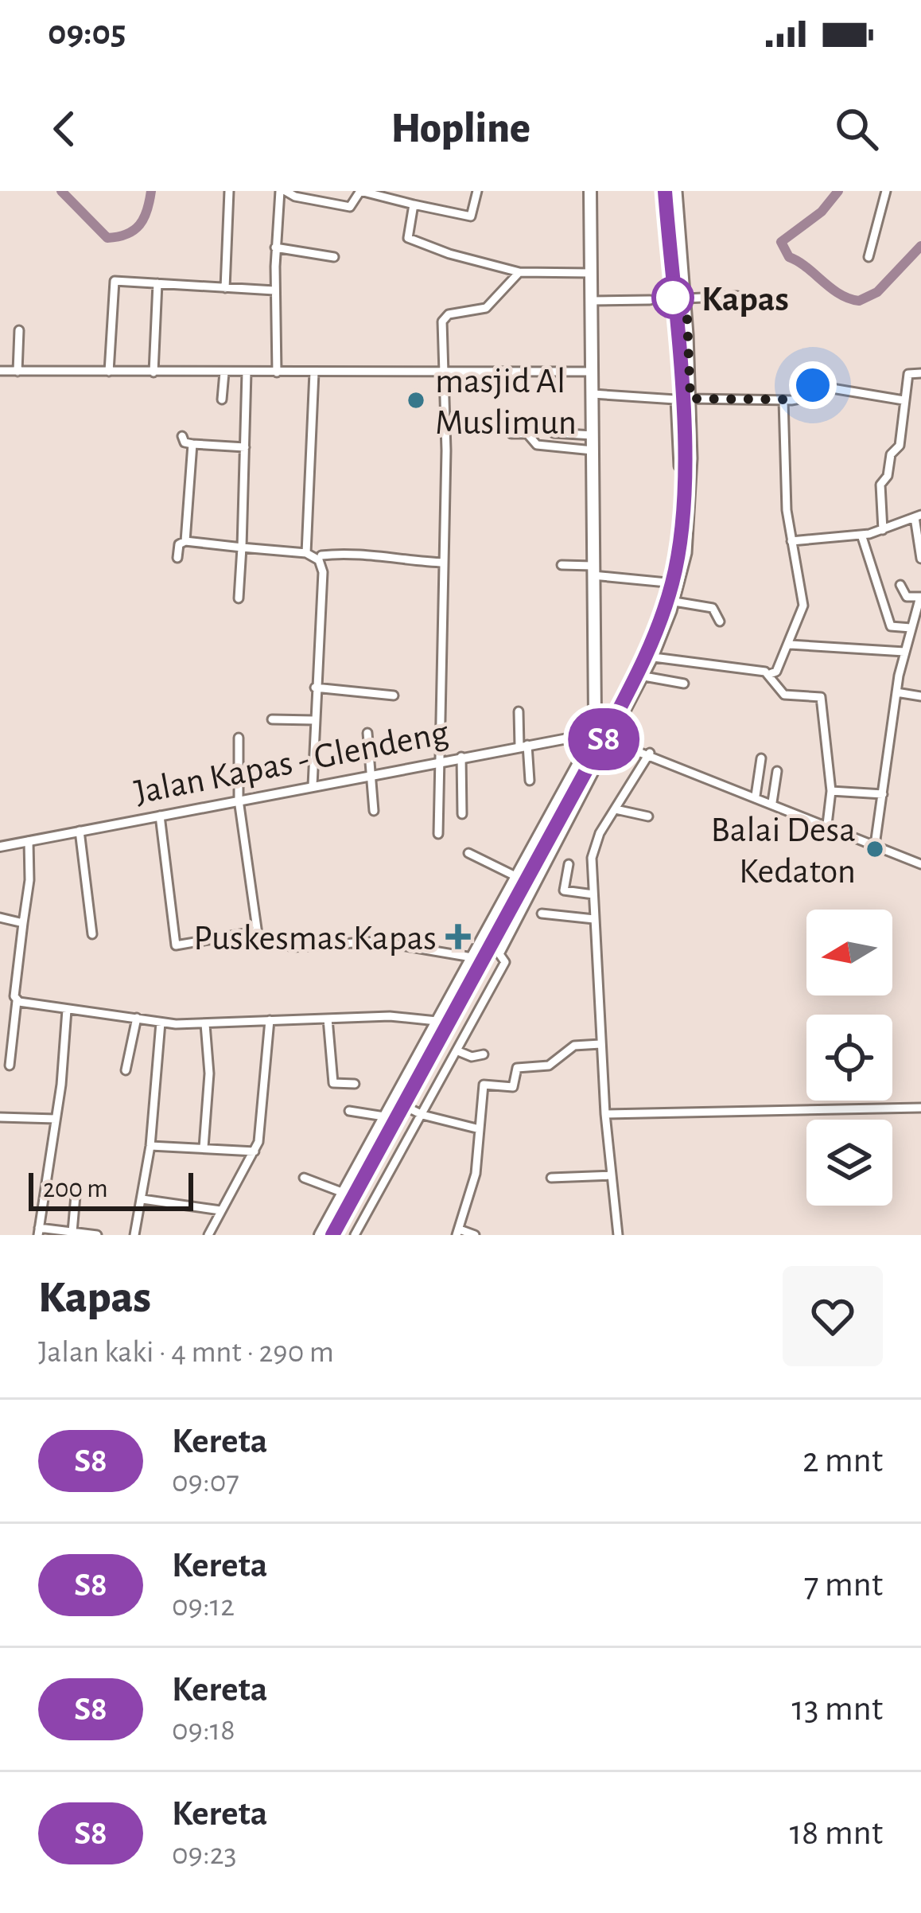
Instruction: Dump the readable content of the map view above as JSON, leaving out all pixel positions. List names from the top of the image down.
{
  "streets": {
    "main road": ["Jalan Kapas - Glendeng"]
  },
  "places": {
    "other": ["Kapas", "masjid Al Muslimun", "Balai Desa Kedaton"],
    "health": ["Puskesmas Kapas"]
  },
  "scale_bar": "200 m",
  "north": "left",
  "page": {
    "status": "09:05",
    "header": "Hopline",
    "on_map": "S8",
    "scale": "200 m",
    "heading": ["Kapas", "Jalan kaki · 4 mnt · 290 m"],
    "list": [
      {
        "mark": "S8",
        "name": "Kereta",
        "note": "09:07",
        "value": "2 mnt"
      },
      {
        "mark": "S8",
        "name": "Kereta",
        "note": "09:12",
        "value": "7 mnt"
      },
      {
        "mark": "S8",
        "name": "Kereta",
        "note": "09:18",
        "value": "13 mnt"
      },
      {
        "mark": "S8",
        "name": "Kereta",
        "note": "09:23",
        "value": "18 mnt"
      }
    ]
  }
}
